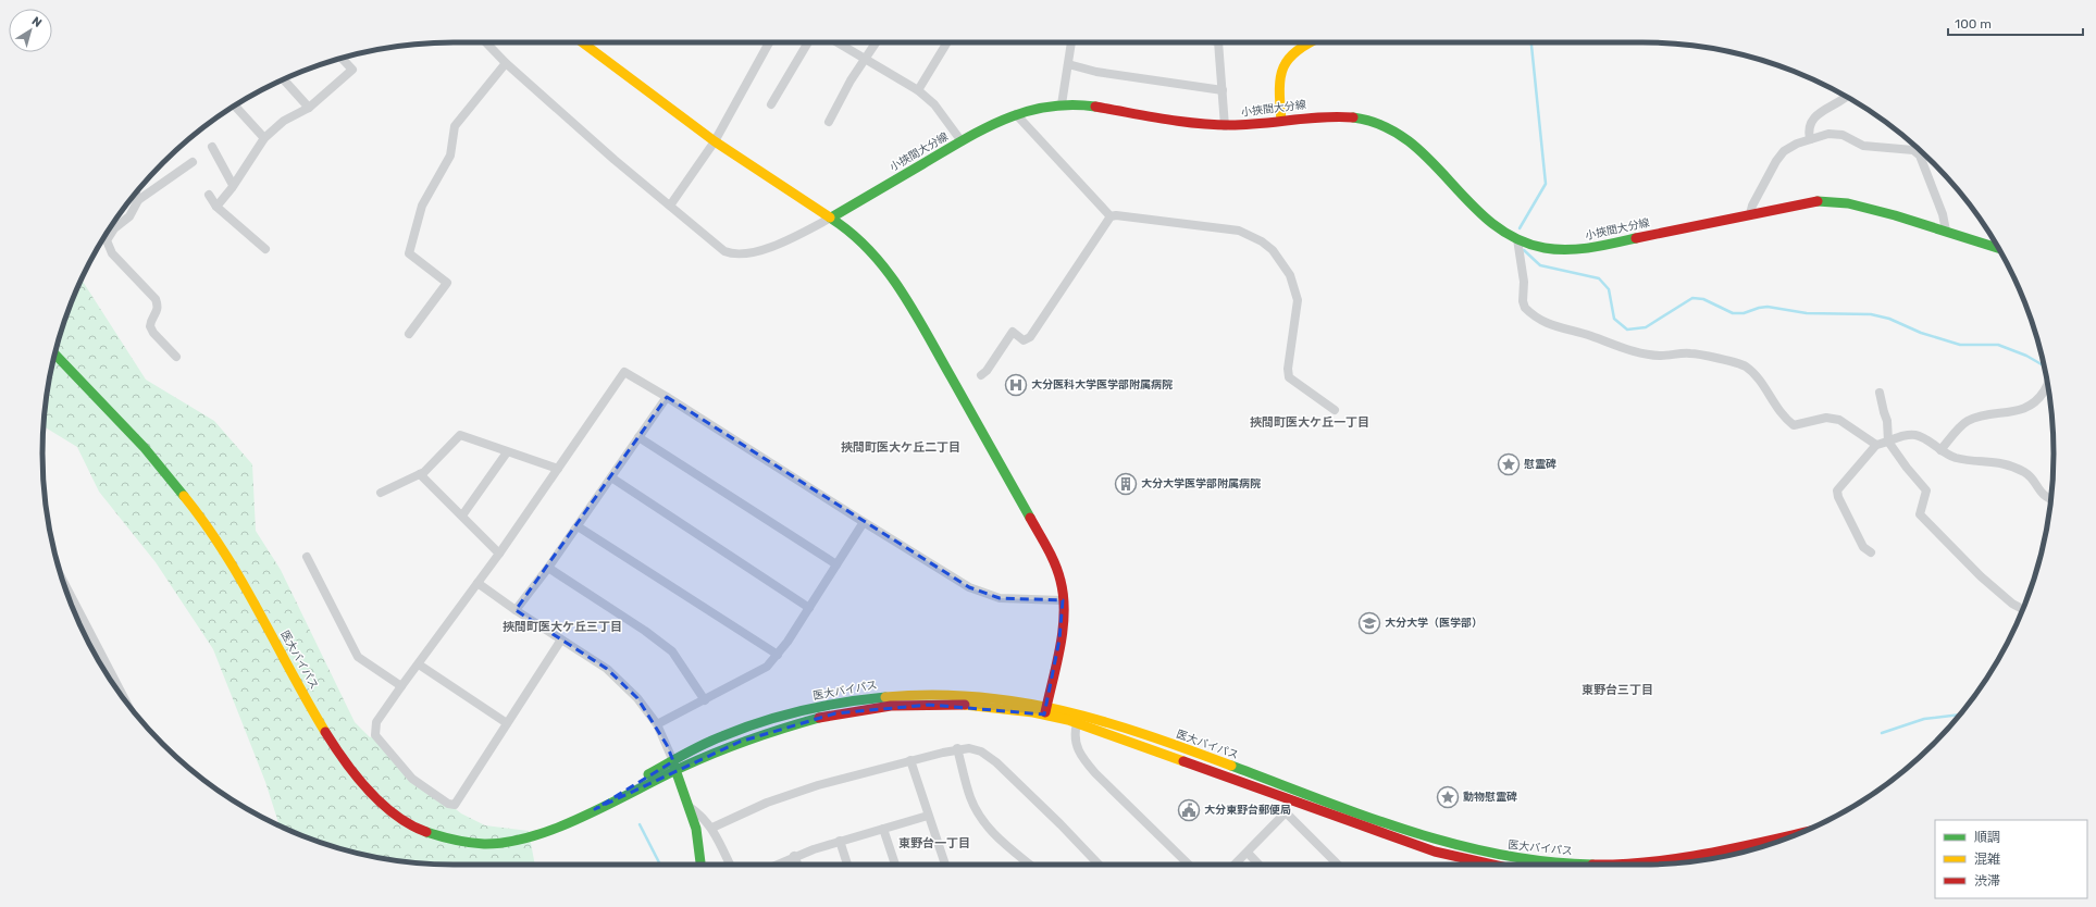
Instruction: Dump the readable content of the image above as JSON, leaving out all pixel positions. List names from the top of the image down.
{
  "streets": {
    "main road": ["小挾間大分線", "医大バイパス"]
  },
  "districts": [
    "挾間町医大ケ丘一丁目",
    "挾間町医大ケ丘二丁目",
    "挾間町医大ケ丘三丁目",
    "東野台三丁目",
    "東野台一丁目"
  ],
  "places": {
    "hospital": ["大分医科大学医学部附属病院"],
    "place": ["慰霊碑", "動物慰霊碑"],
    "building": ["大分大学医学部附属病院"],
    "school or university": ["大分大学（医学部）"],
    "public building": ["大分東野台郵便局"]
  },
  "legend": ["順調", "混雑", "渋滞"],
  "scale_bar": "100 m",
  "north": "top right"
}
